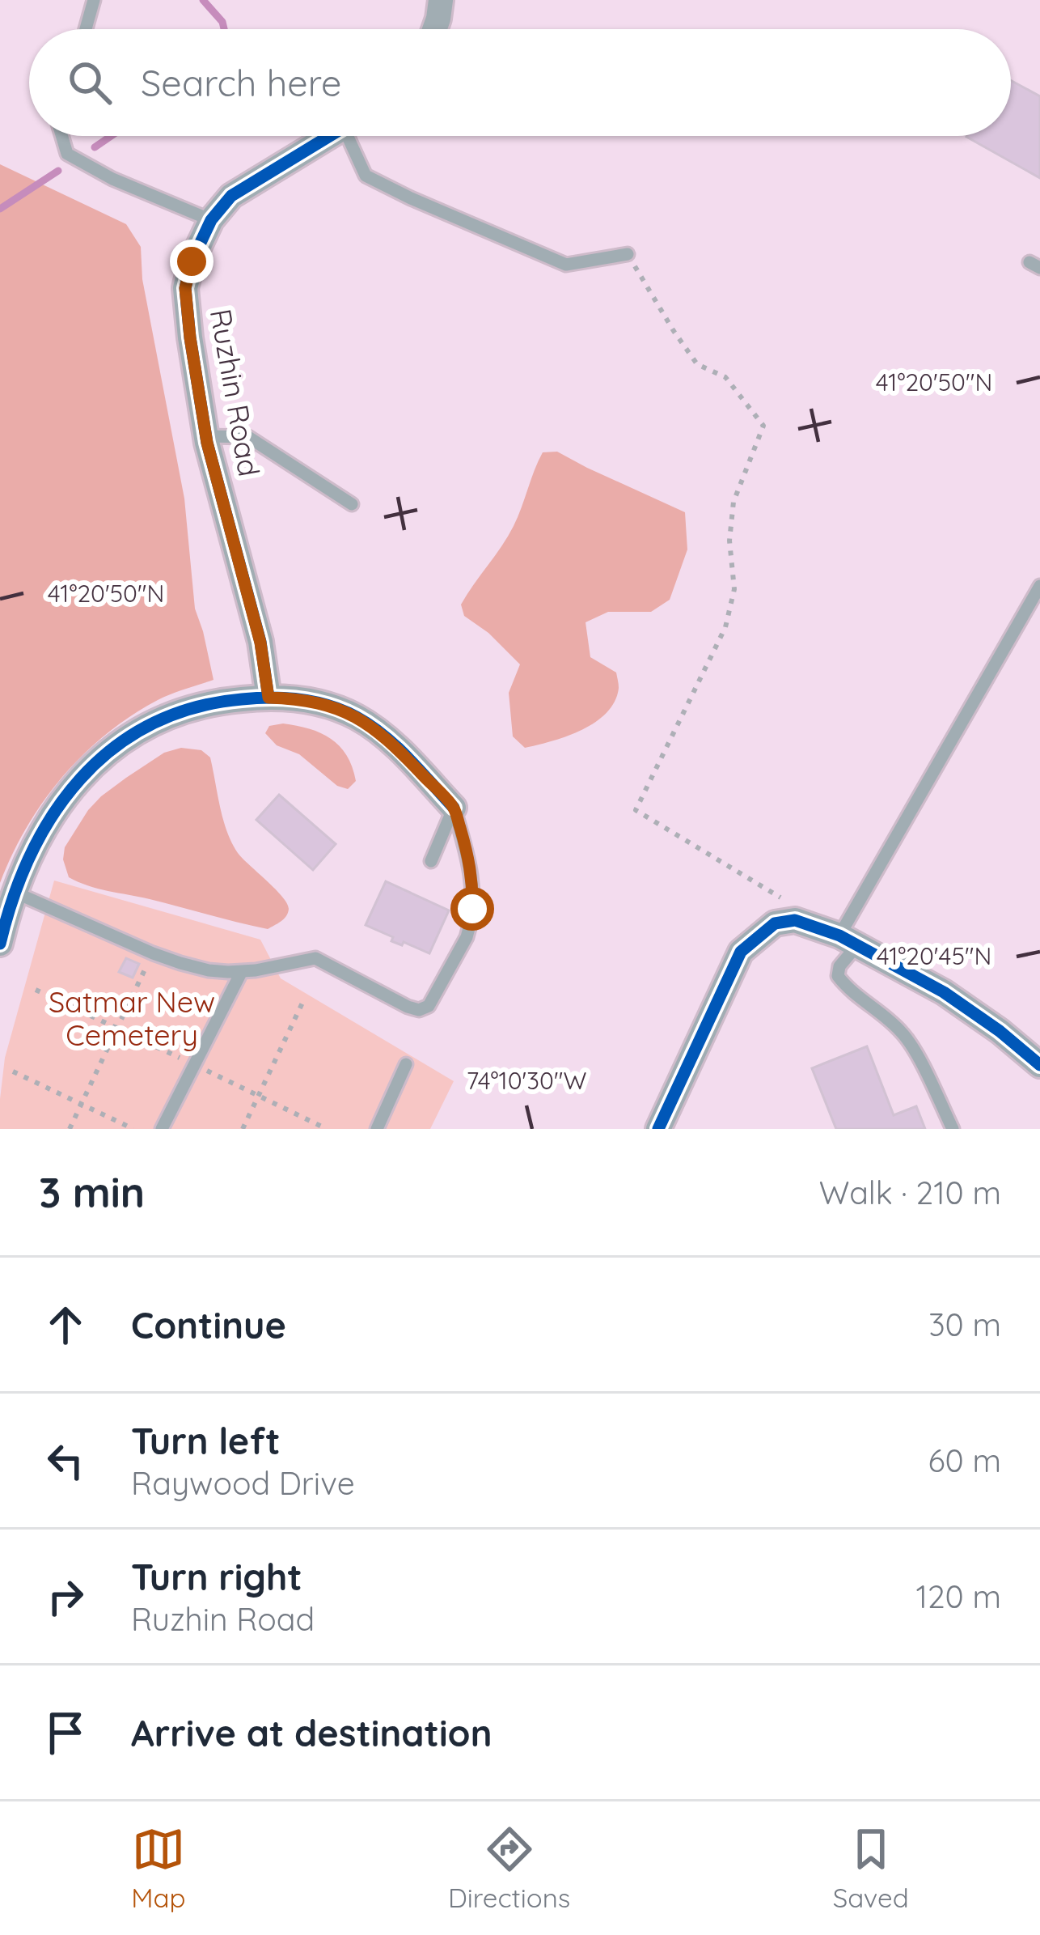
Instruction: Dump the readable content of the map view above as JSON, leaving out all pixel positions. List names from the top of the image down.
{
  "streets": {
    "street": ["Ruzhin Road"]
  },
  "parks": ["Satmar New Cemetery"],
  "page": {
    "search": "Search here",
    "heading": ["3 min", "Walk · 210 m"],
    "list": [
      ["Continue", "30 m"],
      ["Turn left", "Raywood Drive", "60 m"],
      ["Turn right", "Ruzhin Road", "120 m"],
      "Arrive at destination"
    ],
    "nav": ["Map", "Directions", "Saved"]
  },
  "coordinates": ["41°20'50\"N", "41°20'45\"N", "74°10'30\"W"]
}
